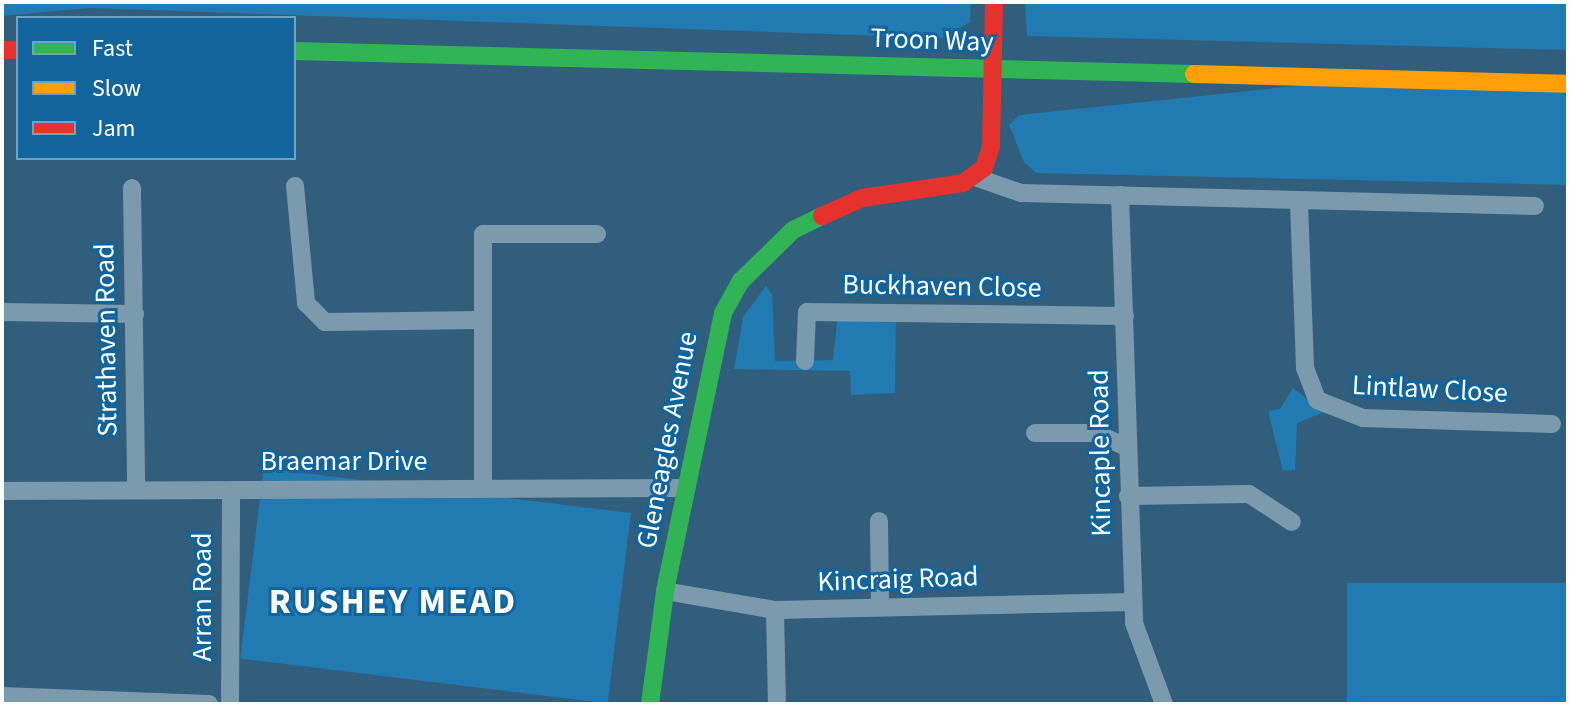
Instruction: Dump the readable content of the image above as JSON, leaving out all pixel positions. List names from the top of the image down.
{
  "streets": {
    "main road": ["Troon Way", "Gleneagles Avenue"],
    "street": [
      "Buckhaven Close",
      "Strathaven Road",
      "Lintlaw Close",
      "Kincaple Road",
      "Braemar Drive",
      "Kincraig Road",
      "Arran Road"
    ]
  },
  "crossings": [
    ["Buckhaven Close", "Kincaple Road"],
    ["Strathaven Road", "Braemar Drive"],
    ["Gleneagles Avenue", "Braemar Drive"],
    ["Gleneagles Avenue", "Kincraig Road"],
    ["Kincaple Road", "Kincraig Road"],
    ["Braemar Drive", "Arran Road"]
  ],
  "districts": ["RUSHEY MEAD"],
  "legend": ["Fast", "Slow", "Jam"]
}
